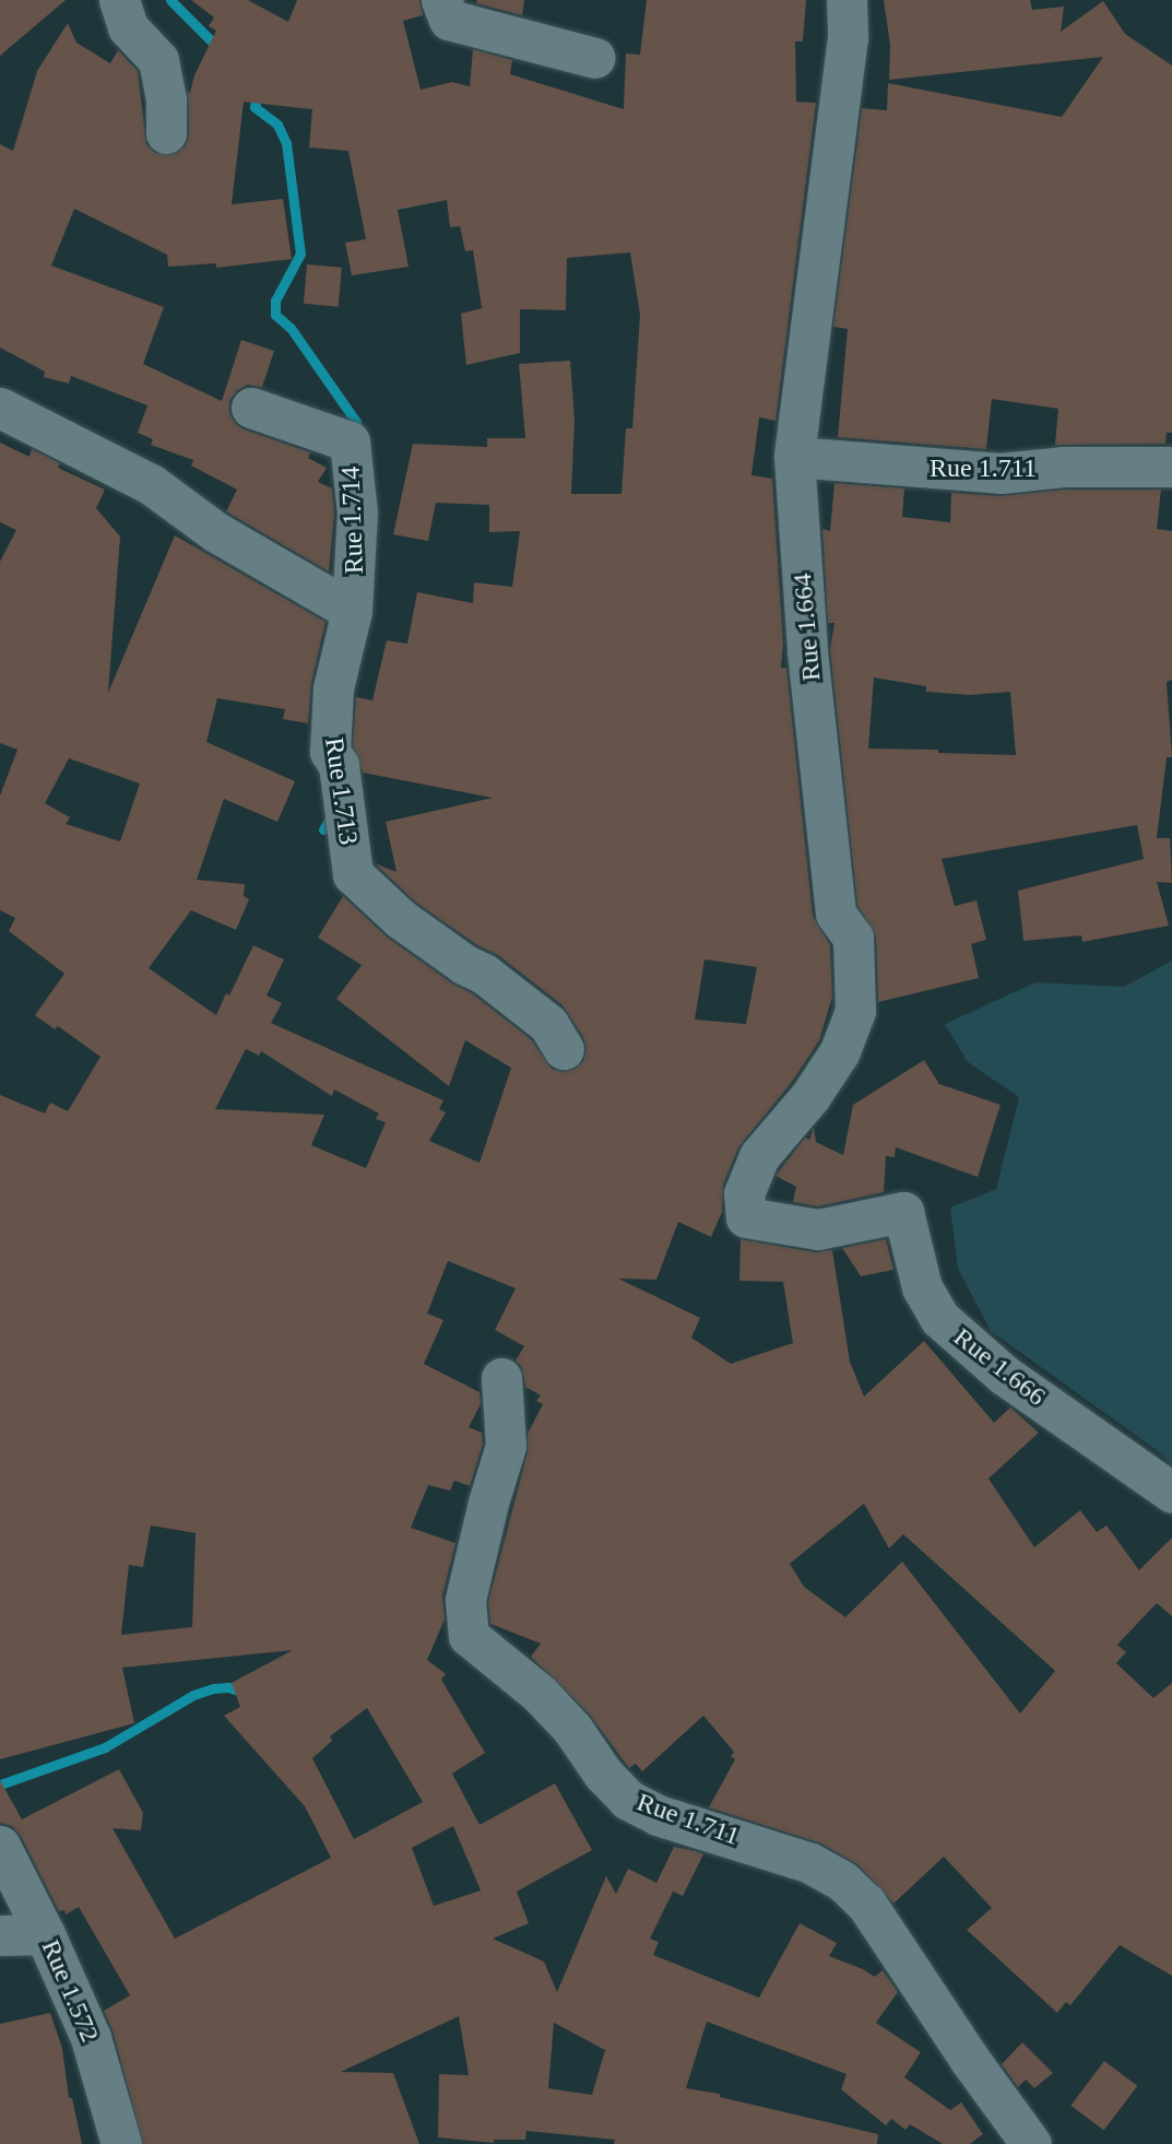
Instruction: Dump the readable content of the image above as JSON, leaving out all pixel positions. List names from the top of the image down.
{
  "streets": {
    "street": [
      "Rue 1.711",
      "Rue 1.714",
      "Rue 1.664",
      "Rue 1.713",
      "Rue 1.666",
      "Rue 1.572"
    ]
  },
  "crossings": [
    ["Rue 1.711", "Rue 1.664"],
    ["Rue 1.714", "Rue 1.713"],
    ["Rue 1.664", "Rue 1.666"]
  ]
}
